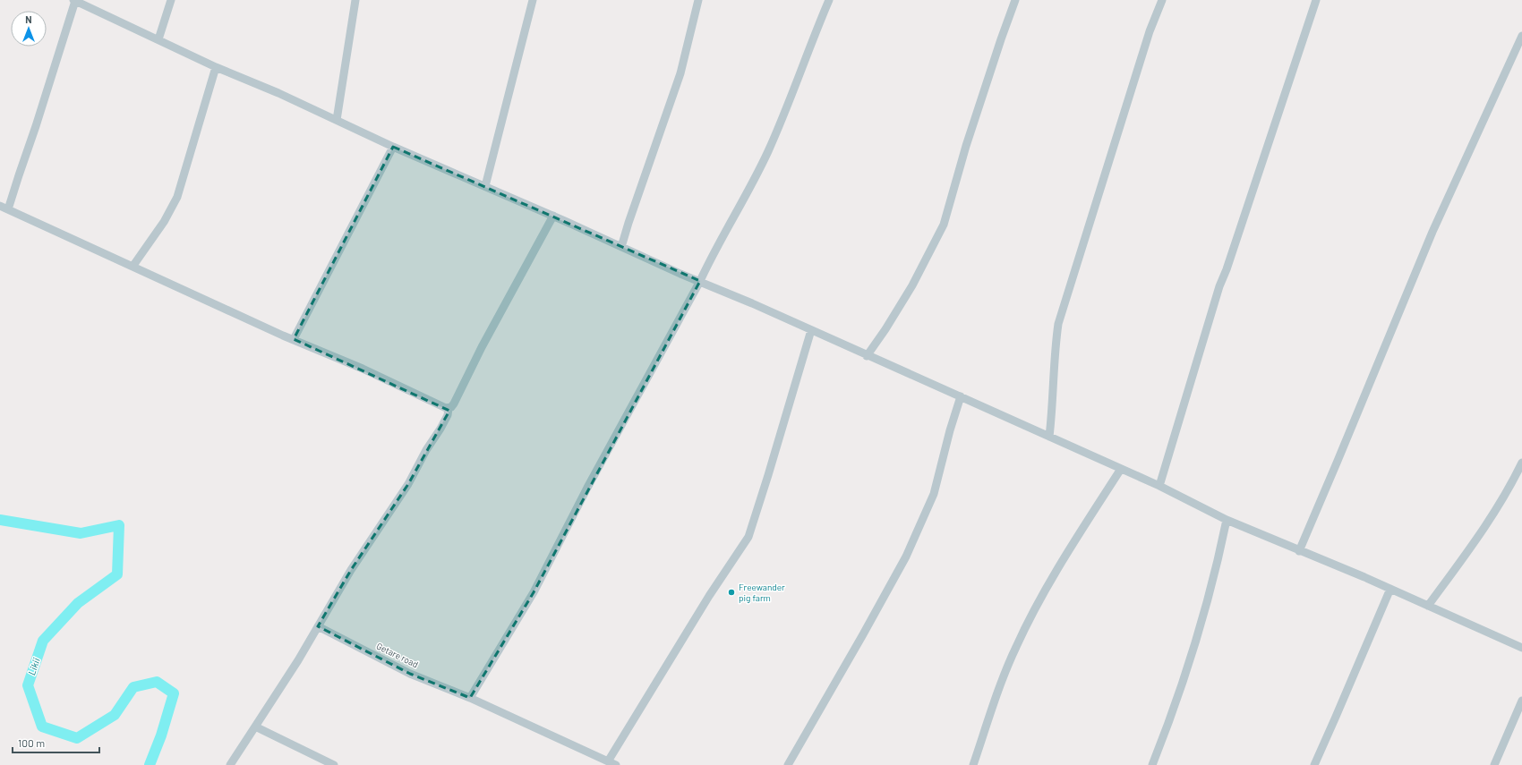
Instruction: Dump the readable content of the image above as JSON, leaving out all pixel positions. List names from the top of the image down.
{
  "streets": {
    "street": ["Getare road"]
  },
  "water": ["Likii"],
  "places": ["Freewander pig farm"],
  "scale_bar": "100 m",
  "north": "top"
}
